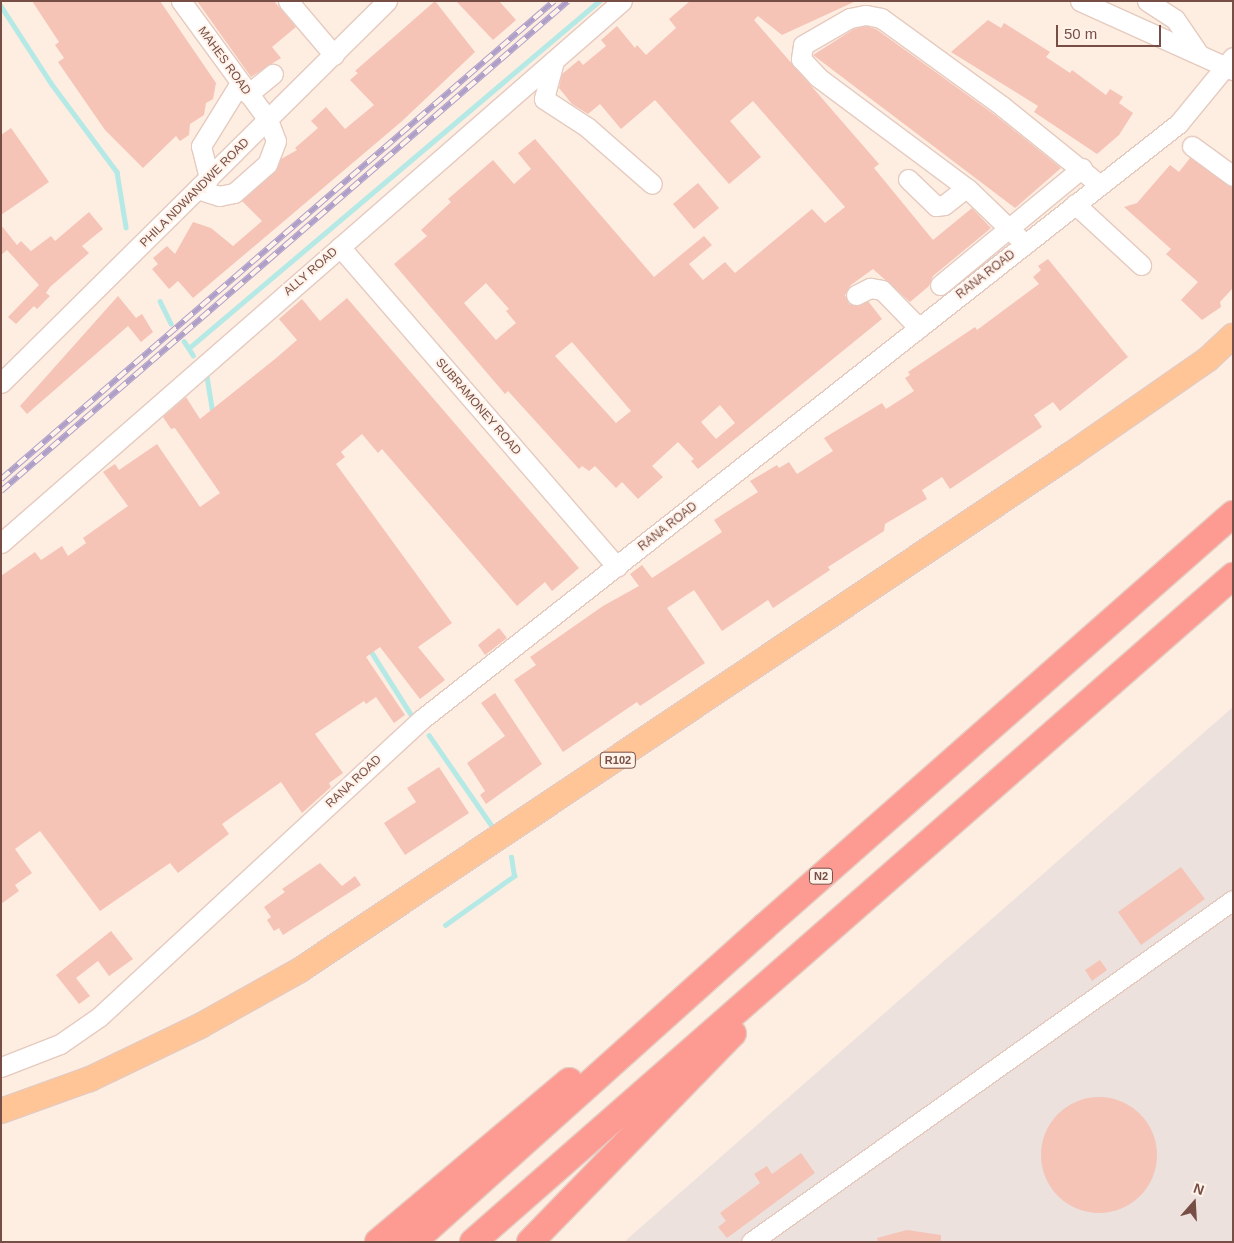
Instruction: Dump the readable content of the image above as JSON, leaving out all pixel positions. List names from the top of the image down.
{
  "streets": {
    "highway": ["N2"],
    "main road": ["R102"],
    "street": [
      "MAHES ROAD",
      "PHILA NDWANDWE ROAD",
      "ALLY ROAD",
      "RANA ROAD",
      "SUBRAMONEY ROAD"
    ]
  },
  "crossings": [
    ["MAHES ROAD", "PHILA NDWANDWE ROAD"],
    ["ALLY ROAD", "SUBRAMONEY ROAD"],
    ["RANA ROAD", "SUBRAMONEY ROAD"]
  ],
  "scale_bar": "50 m",
  "north": "top"
}
